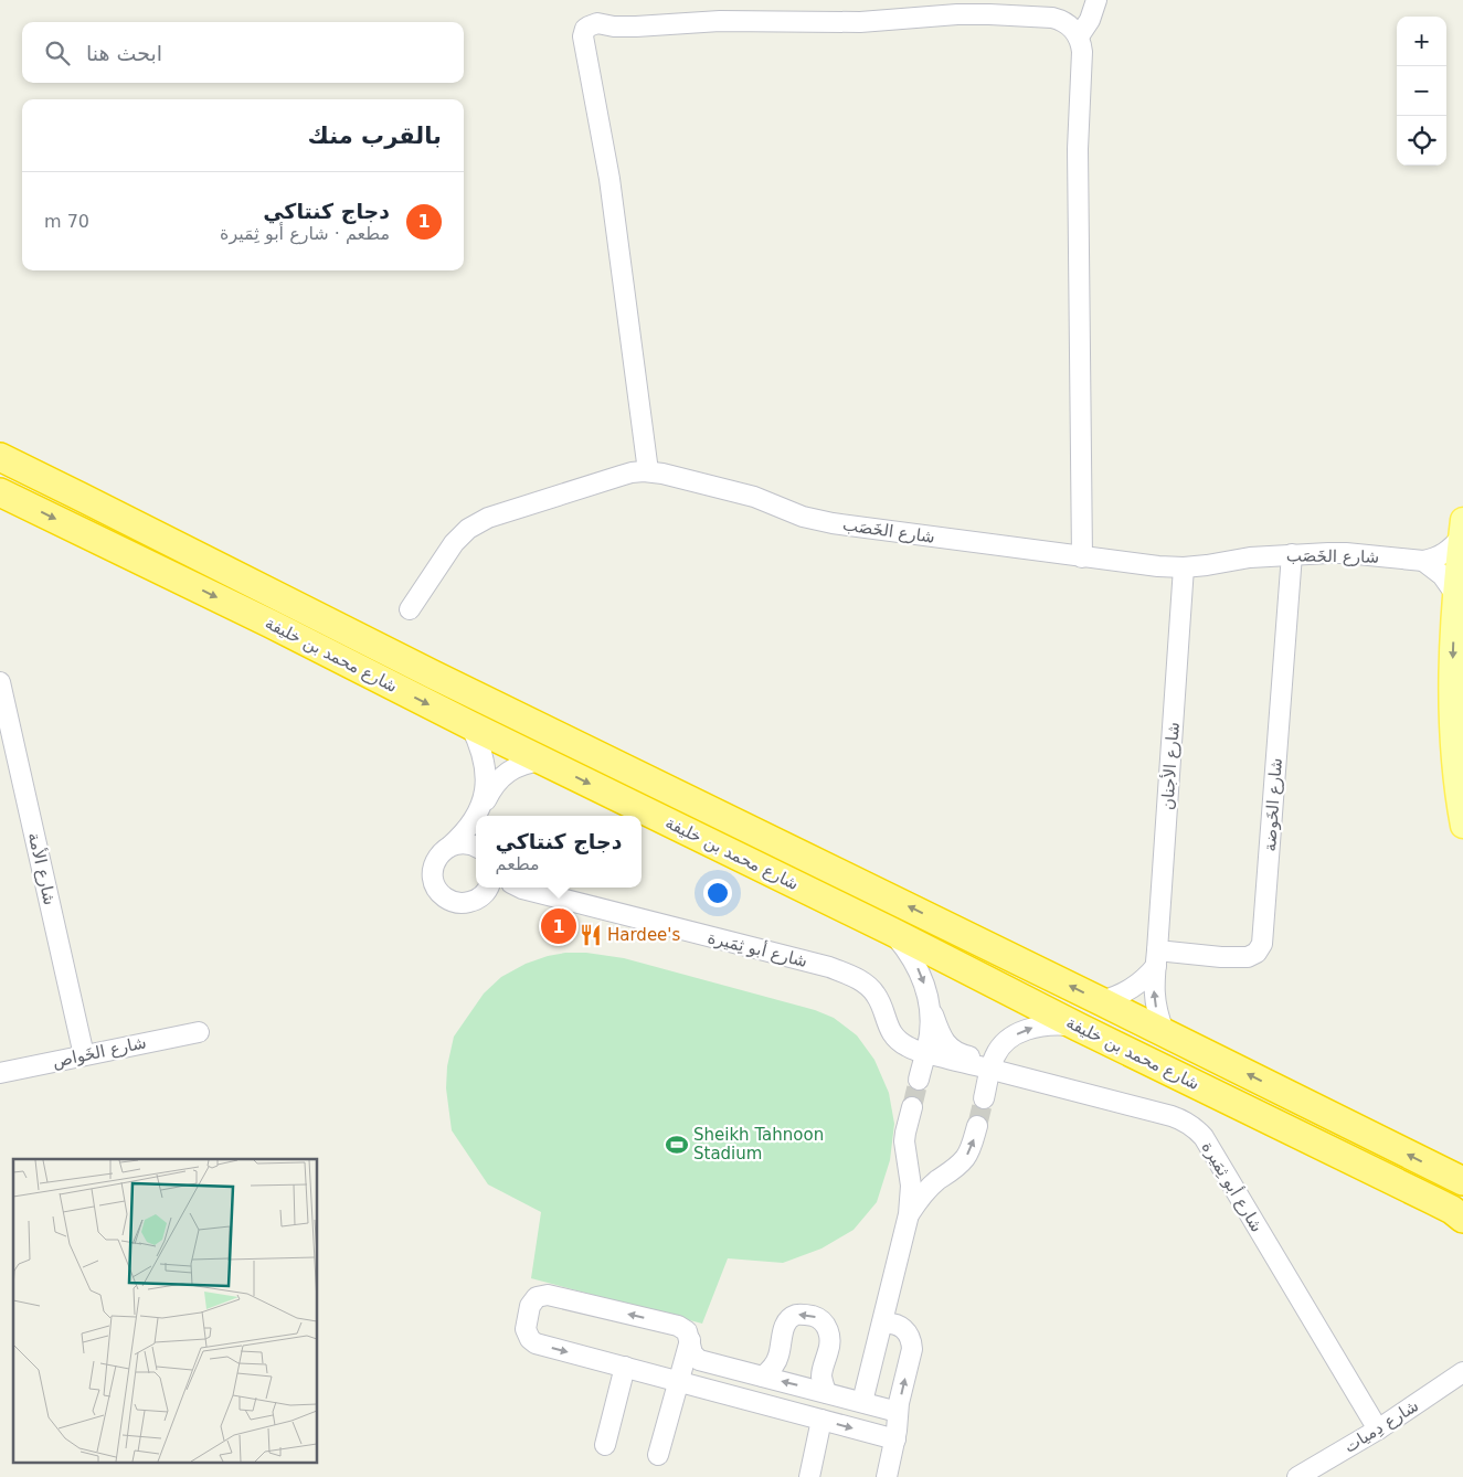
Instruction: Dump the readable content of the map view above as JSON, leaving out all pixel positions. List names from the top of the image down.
{
  "streets": {
    "highway": ["شارع محمد بن خليفة"],
    "street": [
      "شارع الخَصَب",
      "شارع الأجنان",
      "شارع الخَوضة",
      "شارع الأمة",
      "شارع أبو ثِمَيرة",
      "شارع الخَواص",
      "شارع دِميات"
    ]
  },
  "crossings": [
    ["شارع الخَصَب", "شارع الأجنان"],
    ["شارع الخَصَب", "شارع الخَوضة"],
    ["شارع محمد بن خليفة", "شارع الأجنان"],
    ["شارع محمد بن خليفة", "شارع أبو ثِمَيرة"],
    ["شارع الأجنان", "شارع الخَوضة"],
    ["شارع الأمة", "شارع الخَواص"],
    ["شارع أبو ثِمَيرة", "شارع دِميات"]
  ],
  "places": {
    "restaurant": ["Hardee's"],
    "sports": ["Sheikh Tahnoon Stadium"]
  },
  "page": {
    "map_buttons": ["+", "−"],
    "search": "ابحث هنا",
    "heading": "بالقرب منك",
    "list": [
      {
        "mark": "1",
        "name": "دجاج كنتاكي",
        "note": "مطعم · شارع أبو ثِمَيرة",
        "value": "70 m"
      }
    ],
    "popup": ["دجاج كنتاكي", "مطعم"],
    "pins": "1"
  }
}
